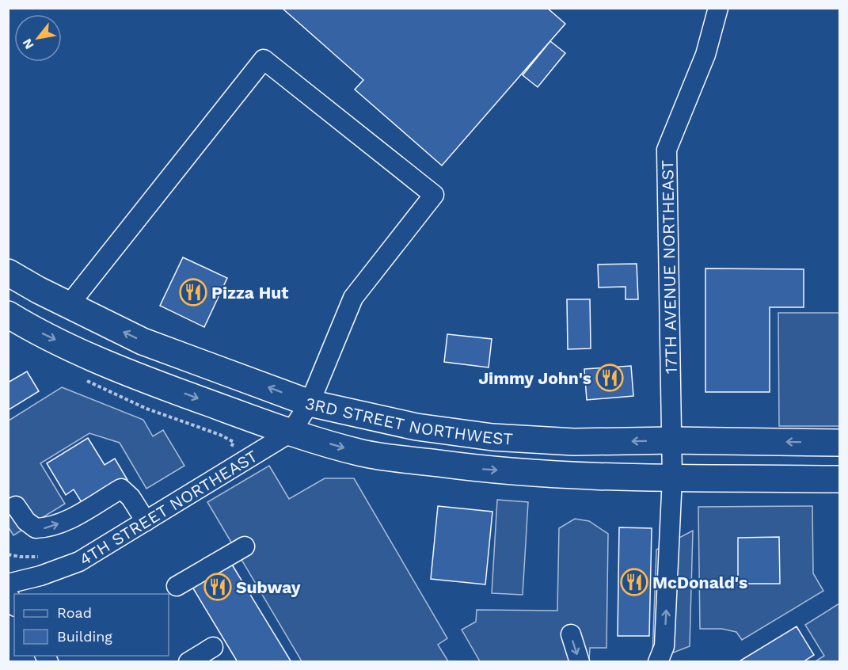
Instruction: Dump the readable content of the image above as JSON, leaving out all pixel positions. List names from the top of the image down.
{
  "streets": {
    "highway": ["3RD STREET NORTHWEST"],
    "street": ["17TH AVENUE NORTHEAST", "4TH STREET NORTHEAST"]
  },
  "crossings": [
    ["17TH AVENUE NORTHEAST", "3RD STREET NORTHWEST"],
    ["3RD STREET NORTHWEST", "4TH STREET NORTHEAST"]
  ],
  "places": {
    "restaurant": [
      "Pizza Hut",
      "Jimmy John's",
      "McDonald's",
      "Subway"
    ]
  },
  "legend": ["Road", "Building"],
  "north": "bottom left"
}
